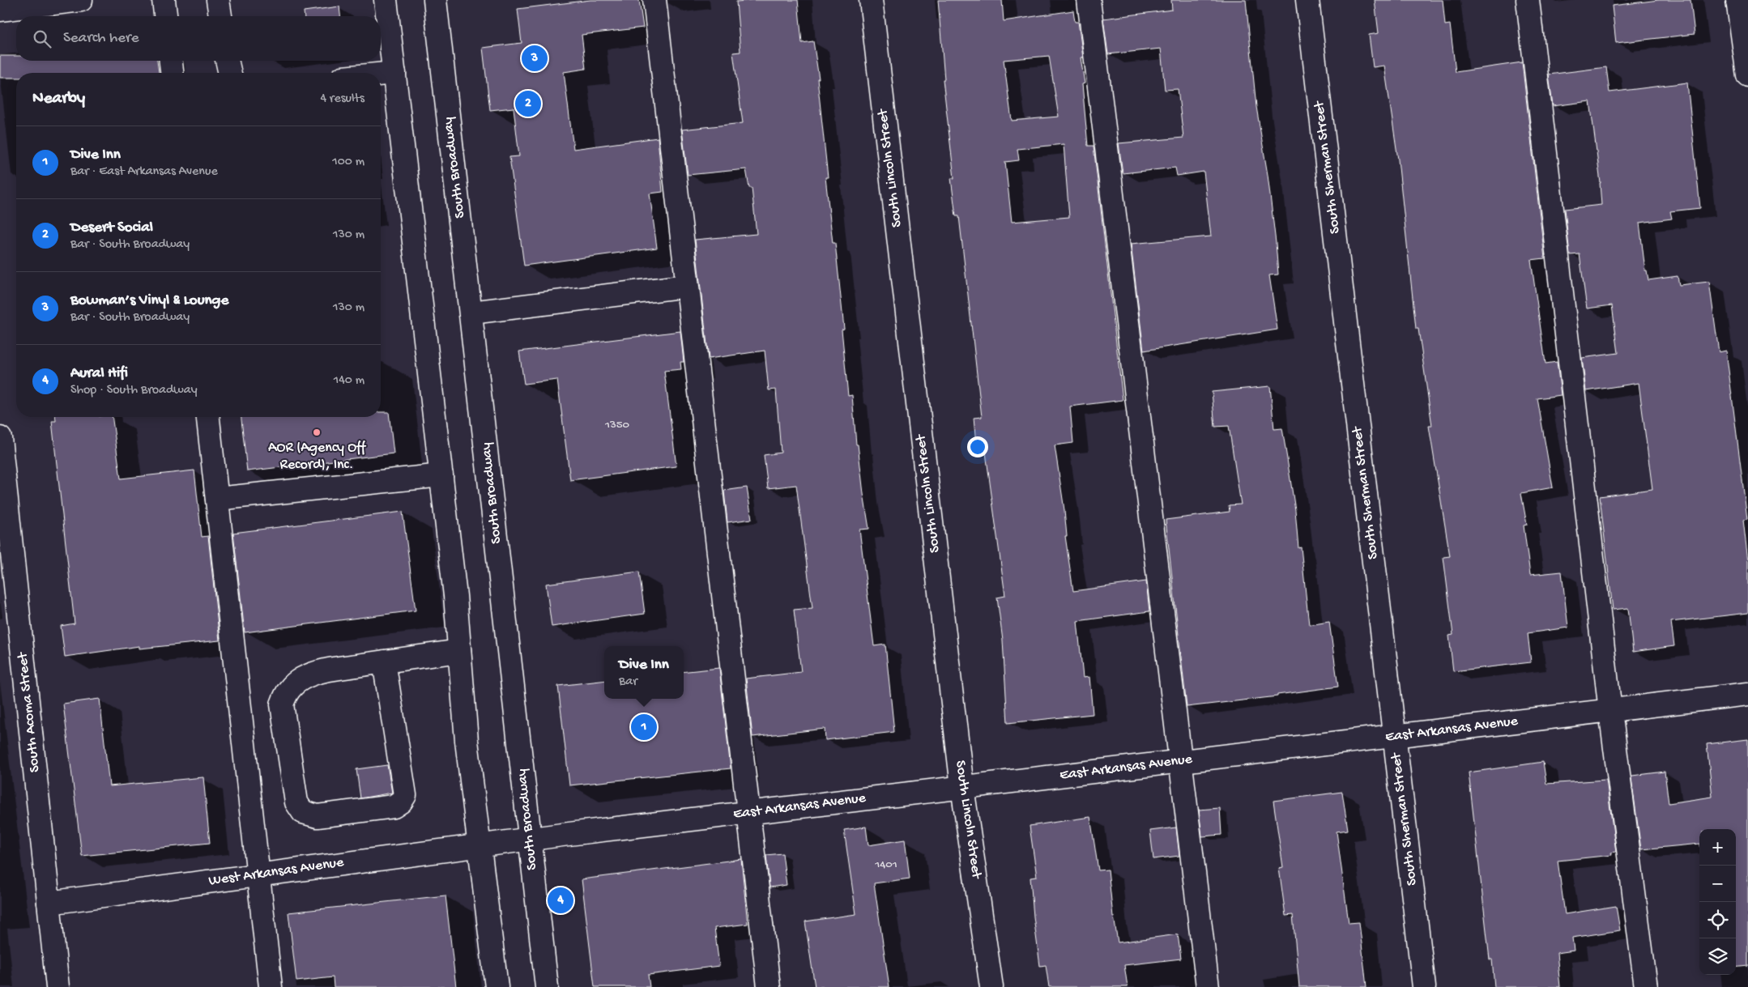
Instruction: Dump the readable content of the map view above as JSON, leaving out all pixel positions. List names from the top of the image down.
{
  "streets": {
    "street": [
      "South Broadway",
      "South Sherman Street",
      "South Lincoln Street",
      "South Acoma Street",
      "East Arkansas Avenue",
      "West Arkansas Avenue"
    ]
  },
  "crossings": [
    ["South Broadway", "East Arkansas Avenue"],
    ["South Sherman Street", "East Arkansas Avenue"],
    ["South Lincoln Street", "East Arkansas Avenue"],
    ["South Acoma Street", "West Arkansas Avenue"],
    ["East Arkansas Avenue", "West Arkansas Avenue"]
  ],
  "places": ["AOR (Agency Off Record), Inc."],
  "house_numbers": ["1350", "1401"],
  "page": {
    "search": "Search here",
    "pins": [
      "3",
      "2",
      "1",
      "4"
    ],
    "heading": ["Nearby", "4 results"],
    "list": [
      {
        "mark": "1",
        "name": "Dive Inn",
        "note": "Bar · East Arkansas Avenue",
        "value": "100 m"
      },
      {
        "mark": "2",
        "name": "Desert Social",
        "note": "Bar · South Broadway",
        "value": "130 m"
      },
      {
        "mark": "3",
        "name": "Bowman’s Vinyl & Lounge",
        "note": "Bar · South Broadway",
        "value": "130 m"
      },
      {
        "mark": "4",
        "name": "Aural Hifi",
        "note": "Shop · South Broadway",
        "value": "140 m"
      }
    ],
    "popup": ["Dive Inn", "Bar"],
    "map_buttons": ["+", "−"]
  }
}
